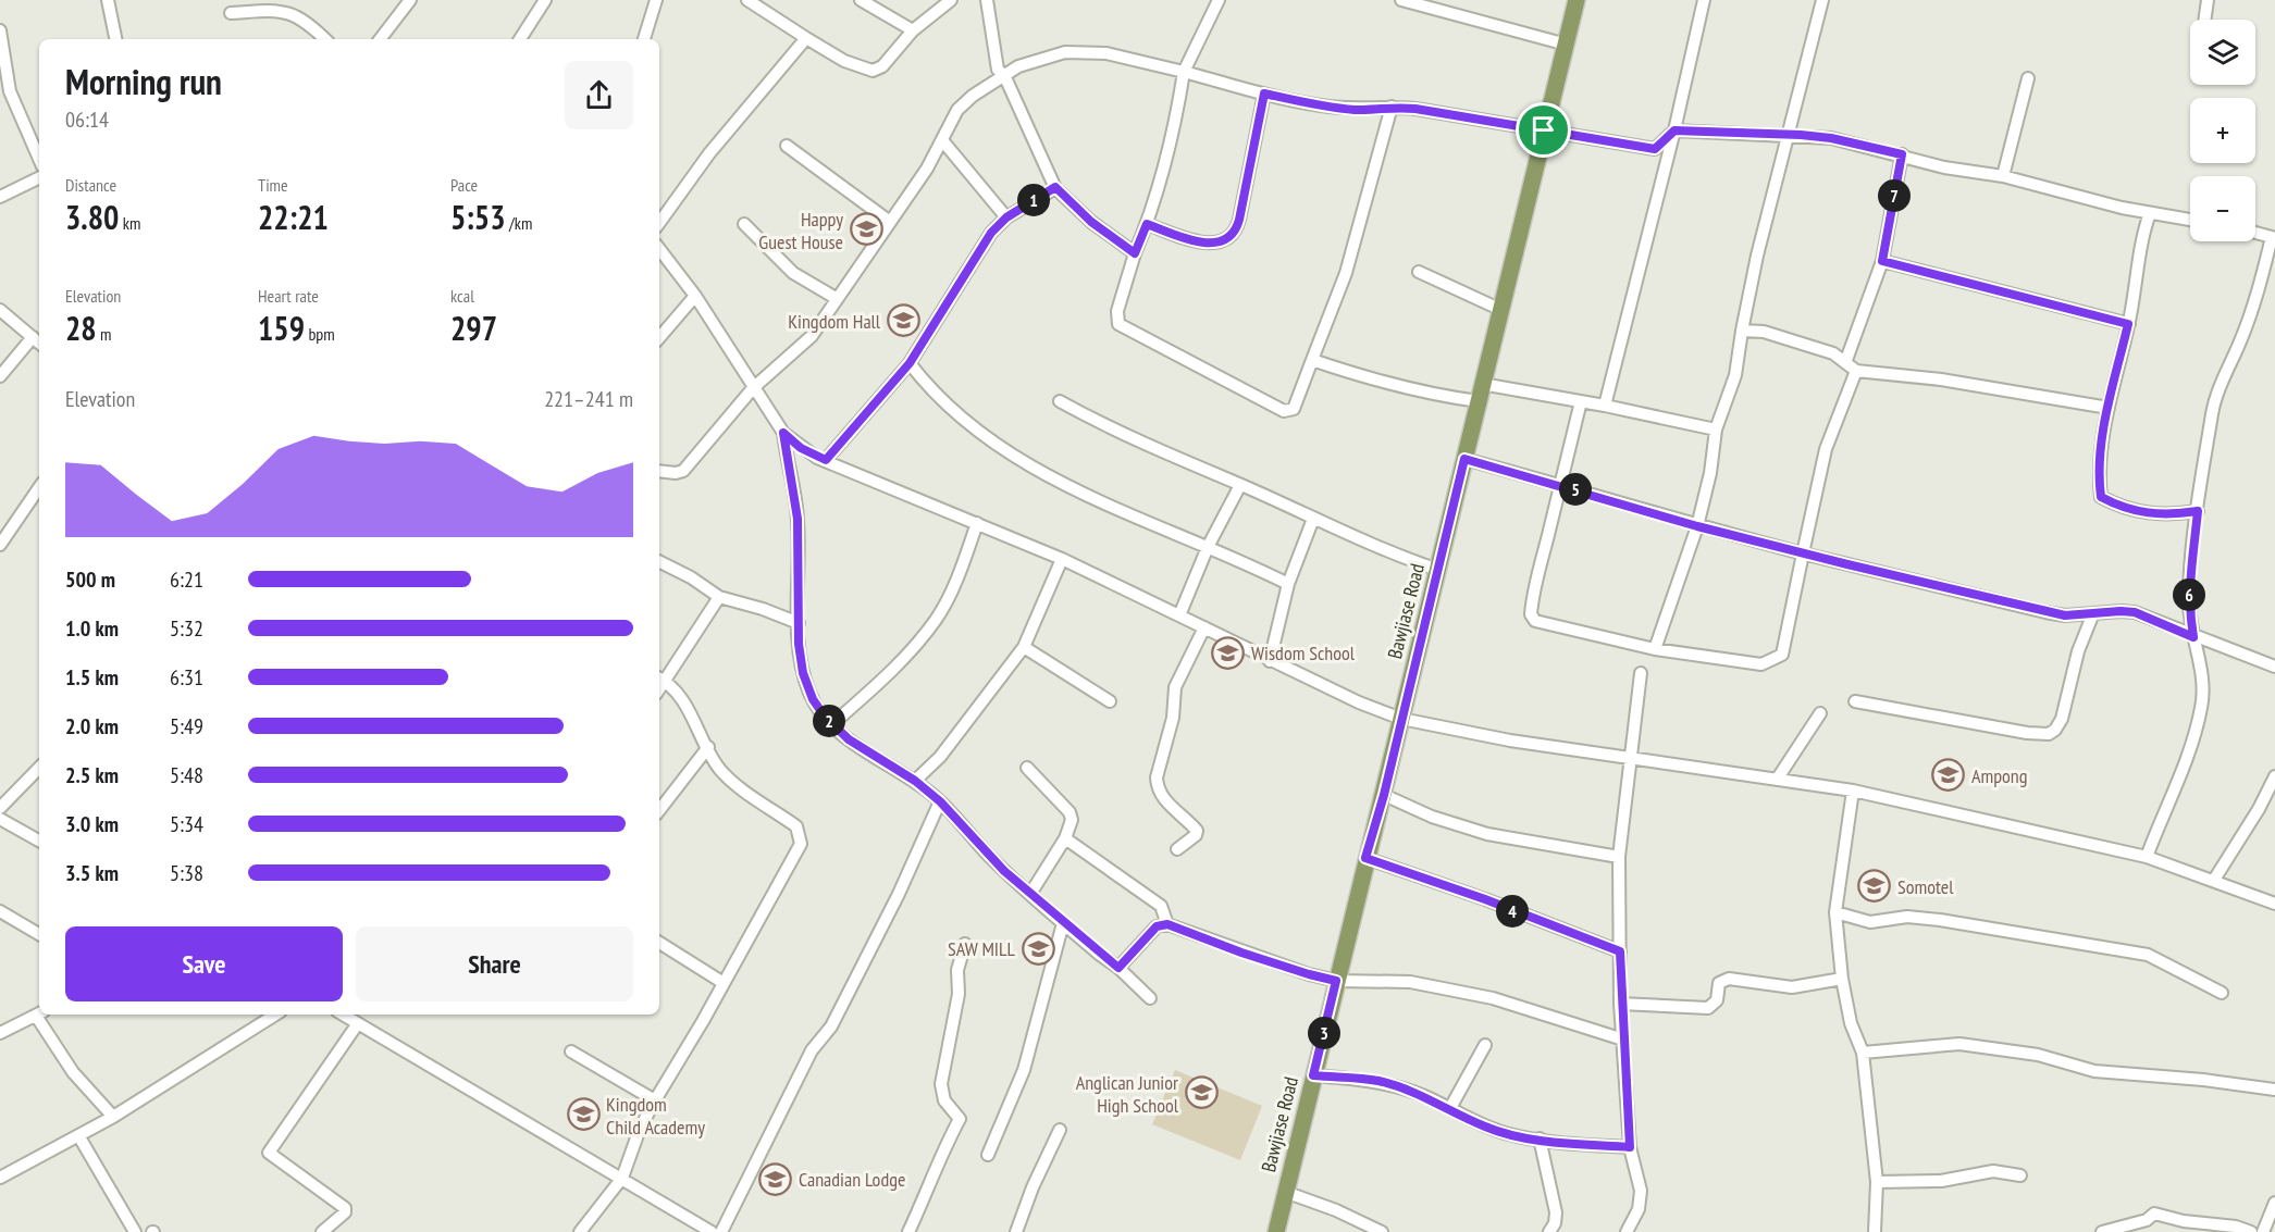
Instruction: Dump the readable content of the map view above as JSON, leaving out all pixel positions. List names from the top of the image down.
{
  "streets": {
    "main road": ["Bawjiase Road"]
  },
  "places": {
    "school or university": [
      "Happy Guest House",
      "Kingdom Hall",
      "Wisdom School",
      "Ampong",
      "Somotel",
      "SAW MILL",
      "Anglican Junior High School",
      "Kingdom Child Academy",
      "Canadian Lodge"
    ]
  },
  "page": {
    "map_buttons": ["+", "−"],
    "heading": ["Morning run", "06:14"],
    "stats": [
      ["Distance", "3.80 km"],
      ["Time", "22:21"],
      ["Pace", "5:53 /km"],
      ["Elevation", "28 m"],
      ["Heart rate", "159 bpm"],
      ["kcal", "297"]
    ],
    "pins": [
      "7",
      "1",
      "5",
      "6",
      "2",
      "4",
      "3"
    ],
    "chart": ["Elevation", "221–241 m"],
    "list": [
      {
        "name": "500 m",
        "note": "6:21"
      },
      {
        "name": "1.0 km",
        "note": "5:32"
      },
      {
        "name": "1.5 km",
        "note": "6:31"
      },
      {
        "name": "2.0 km",
        "note": "5:49"
      },
      {
        "name": "2.5 km",
        "note": "5:48"
      },
      {
        "name": "3.0 km",
        "note": "5:34"
      },
      {
        "name": "3.5 km",
        "note": "5:38"
      }
    ],
    "buttons": ["Save", "Share"]
  }
}
